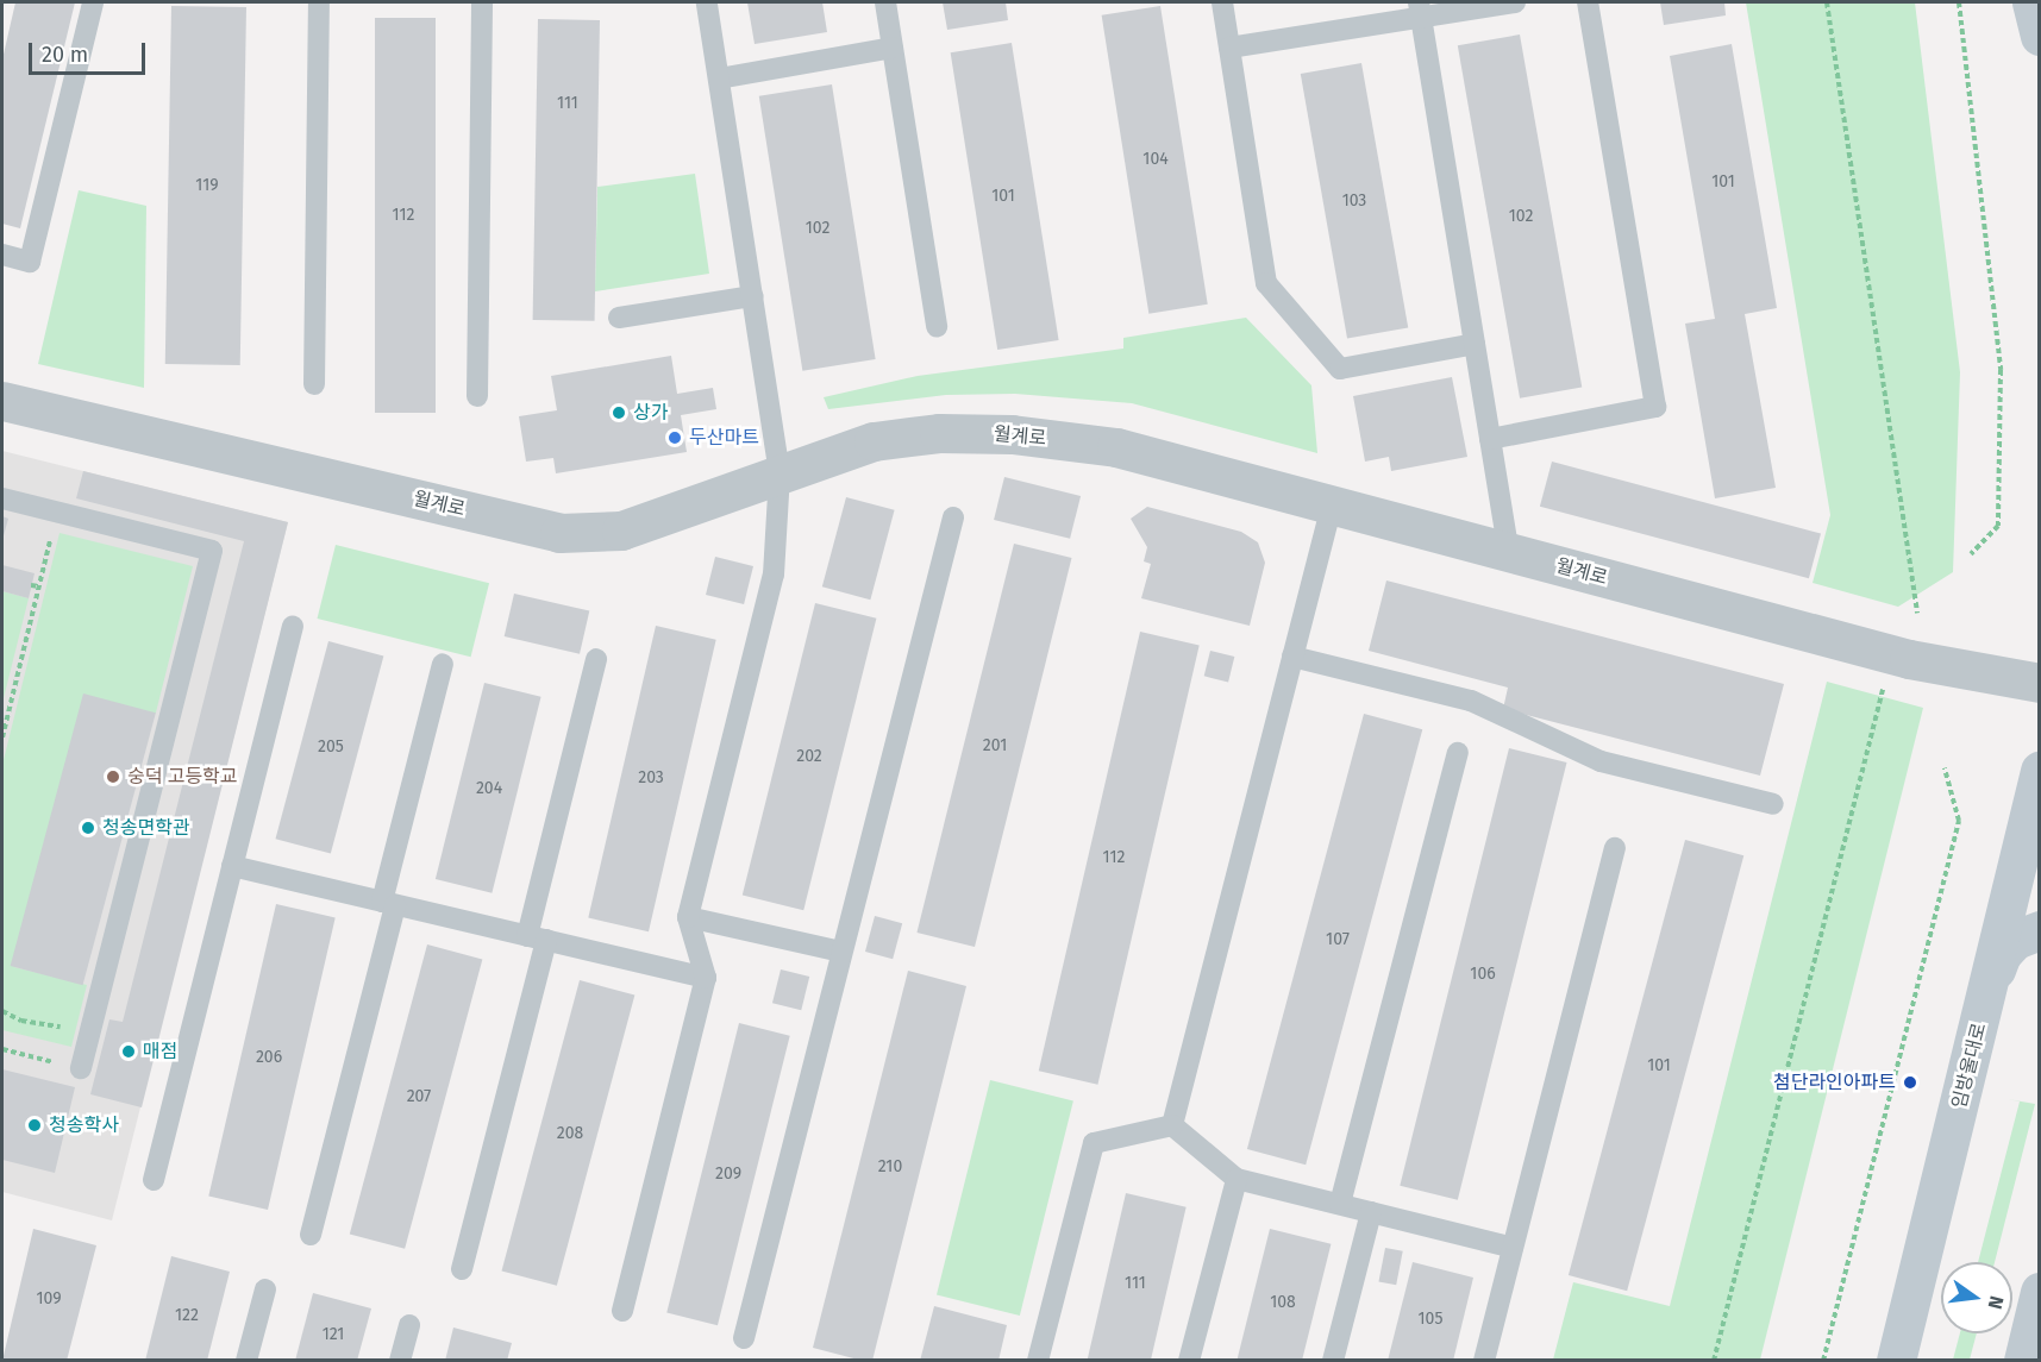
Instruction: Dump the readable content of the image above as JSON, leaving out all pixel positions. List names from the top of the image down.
{
  "streets": {
    "main road": ["임방울대로"],
    "street": ["월계로"]
  },
  "places": [
    "상가",
    "두산마트",
    "숭덕 고등학교",
    "청송면학관",
    "매점",
    "첨단라인아파트",
    "청송학사"
  ],
  "house_numbers": [
    "111",
    "104",
    "101",
    "119",
    "101",
    "103",
    "112",
    "102",
    "102",
    "201",
    "205",
    "202",
    "203",
    "204",
    "112",
    "107",
    "106",
    "206",
    "101",
    "207",
    "208",
    "210",
    "209",
    "111",
    "109",
    "108",
    "122",
    "105",
    "121"
  ],
  "scale_bar": "20 m",
  "north": "right"
}
